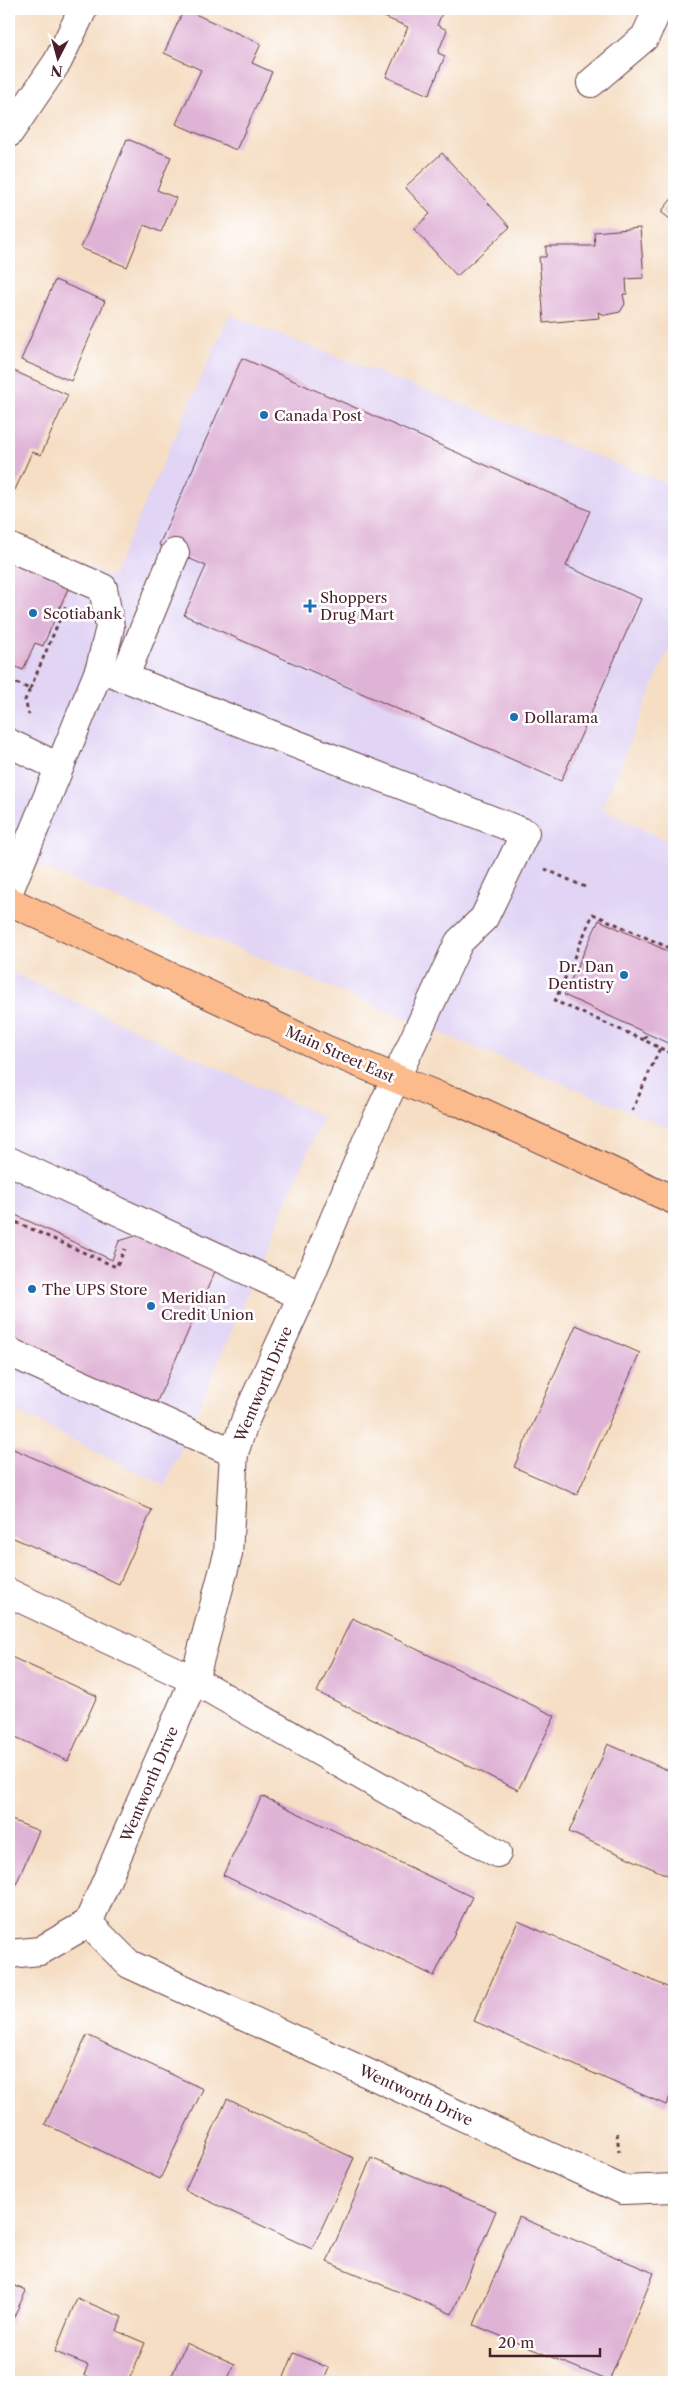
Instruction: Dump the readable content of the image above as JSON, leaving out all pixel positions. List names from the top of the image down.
{
  "streets": {
    "main road": ["Main Street East"],
    "street": ["Wentworth Drive"]
  },
  "crossings": [
    ["Main Street East", "Wentworth Drive"]
  ],
  "places": {
    "other": [
      "Canada Post",
      "Scotiabank",
      "Dollarama",
      "Dr. Dan Dentistry",
      "The UPS Store",
      "Meridian Credit Union"
    ],
    "health": ["Shoppers Drug Mart"]
  },
  "scale_bar": "20 m",
  "north": "bottom"
}
